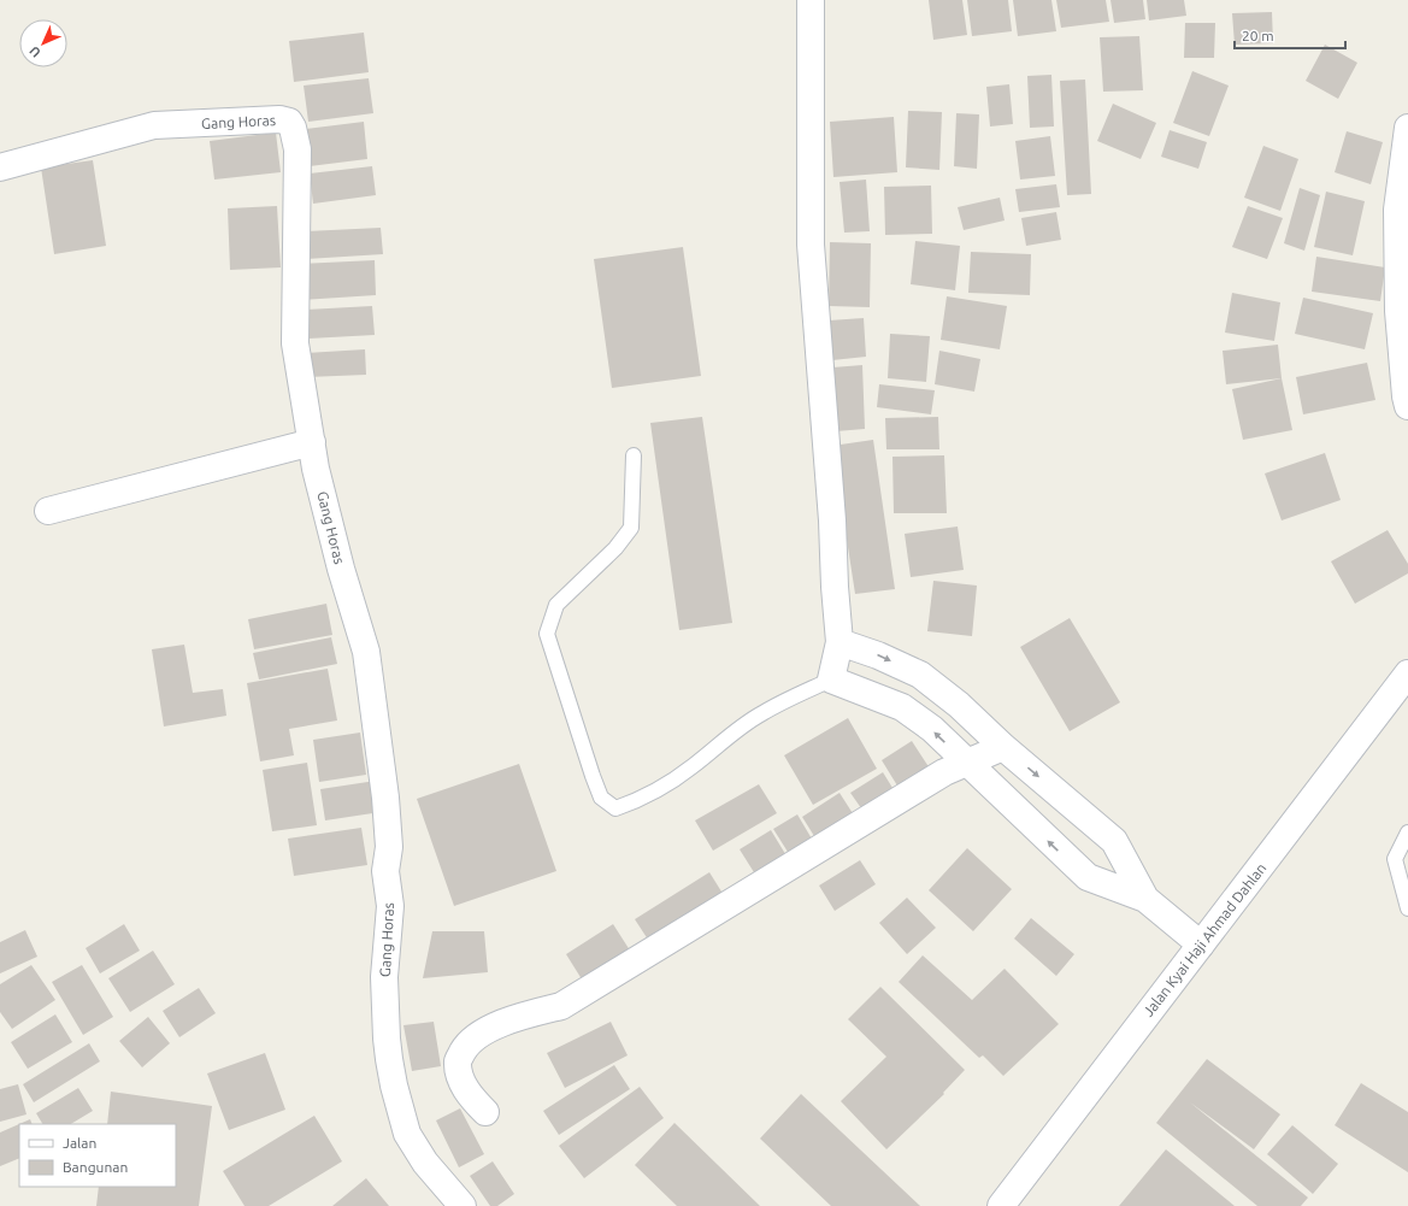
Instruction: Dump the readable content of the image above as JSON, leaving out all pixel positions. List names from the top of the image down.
{
  "streets": {
    "street": ["Gang Horas", "Jalan Kyai Haji Ahmad Dahlan"]
  },
  "legend": ["Jalan", "Bangunan"],
  "scale_bar": "20 m",
  "north": "bottom left"
}
